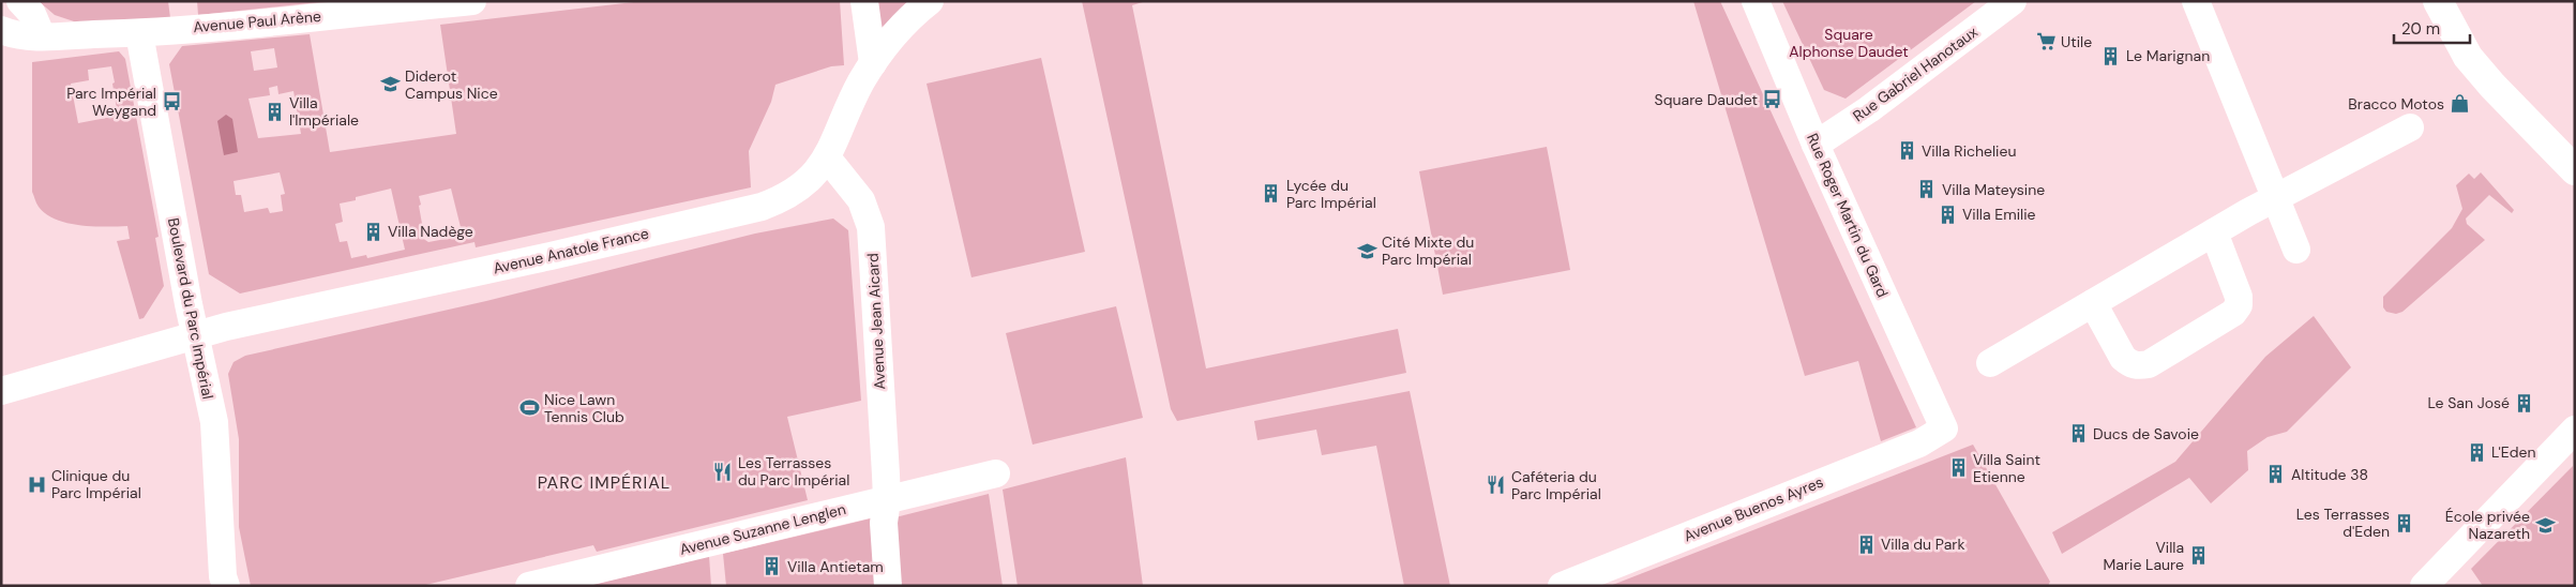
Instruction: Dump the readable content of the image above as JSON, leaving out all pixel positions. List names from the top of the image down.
{
  "streets": {
    "street": [
      "Avenue Paul Arène",
      "Rue Gabriel Hanotaux",
      "Rue Roger Martin du Gard",
      "Avenue Anatole France",
      "Boulevard du Parc Impérial",
      "Avenue Jean Aicard",
      "Avenue Buenos Ayres",
      "Avenue Suzanne Lenglen"
    ]
  },
  "crossings": [
    ["Avenue Paul Arène", "Boulevard du Parc Impérial"],
    ["Rue Gabriel Hanotaux", "Rue Roger Martin du Gard"],
    ["Rue Roger Martin du Gard", "Avenue Buenos Ayres"],
    ["Avenue Anatole France", "Boulevard du Parc Impérial"],
    ["Avenue Anatole France", "Avenue Jean Aicard"],
    ["Avenue Jean Aicard", "Avenue Suzanne Lenglen"]
  ],
  "districts": ["PARC IMPÉRIAL"],
  "parks": ["Square Alphonse Daudet"],
  "places": {
    "supermarket": ["Utile"],
    "building": [
      "Le Marignan",
      "Villa l'Impériale",
      "Villa Richelieu",
      "Villa Mateysine",
      "Lycée du Parc Impérial",
      "Villa Emilie",
      "Villa Nadège",
      "Le San José",
      "Ducs de Savoie",
      "L'Eden",
      "Villa Saint Etienne",
      "Altitude 38",
      "Les Terrasses d'Eden",
      "Villa du Park",
      "Villa Marie Laure",
      "Villa Antietam"
    ],
    "school or university": ["Diderot Campus Nice", "Cité Mixte du Parc Impérial", "École privée Nazareth"],
    "bus stop": ["Square Daudet", "Parc Impérial Weygand"],
    "shop": ["Bracco Motos"],
    "sports": ["Nice Lawn Tennis Club"],
    "restaurant": ["Les Terrasses du Parc Impérial", "Caféteria du Parc Impérial"],
    "hospital": ["Clinique du Parc Impérial"]
  },
  "scale_bar": "20 m"
}
